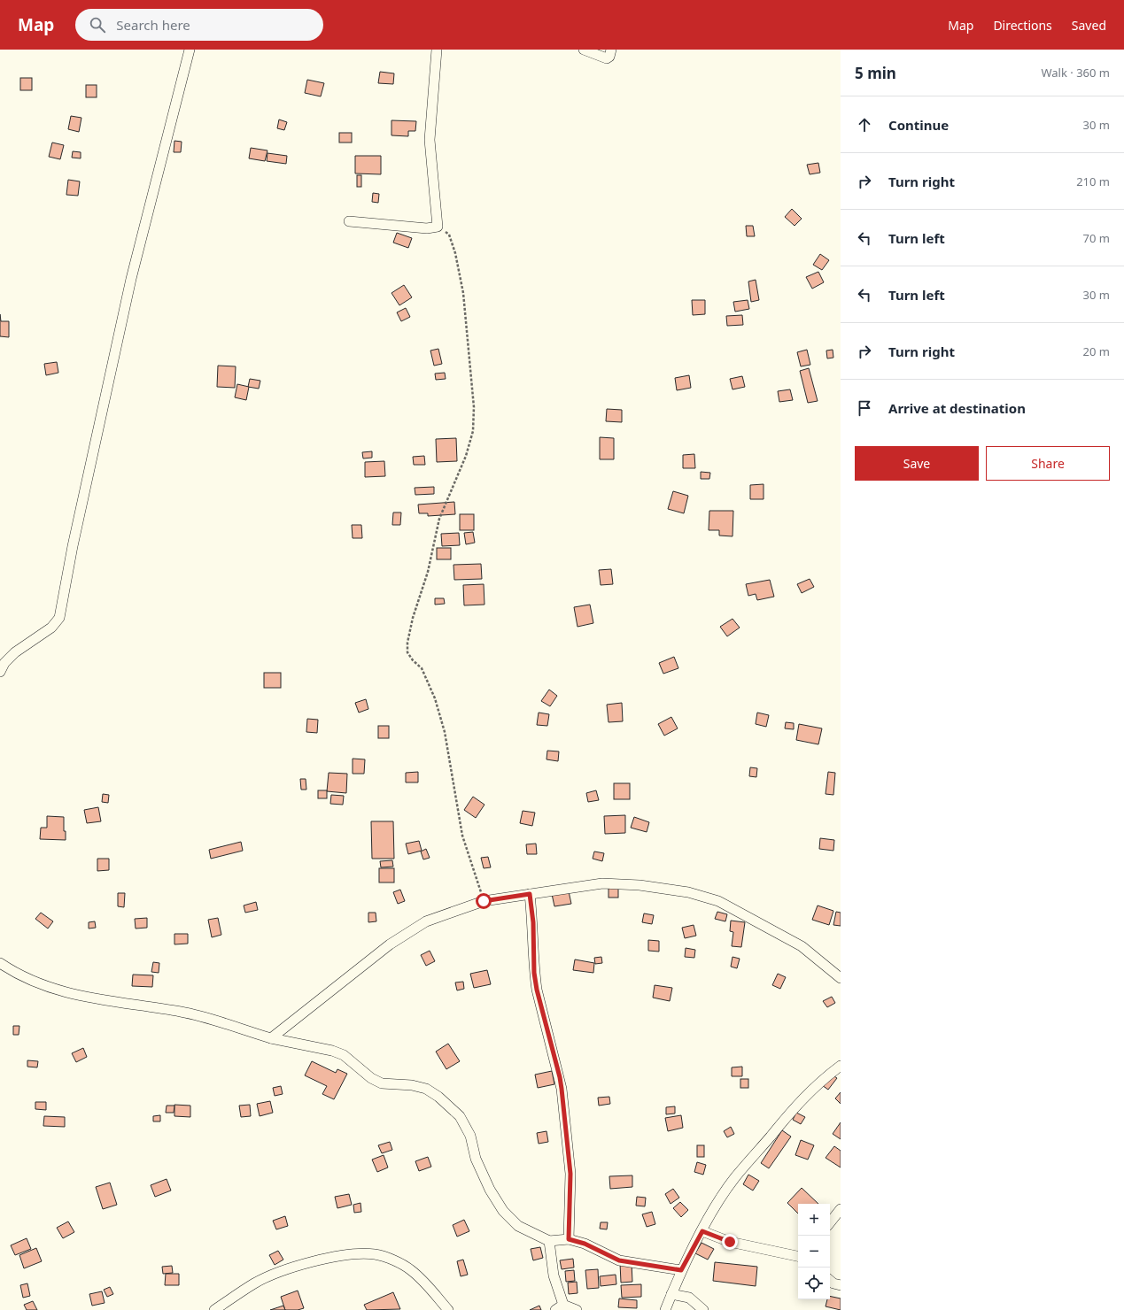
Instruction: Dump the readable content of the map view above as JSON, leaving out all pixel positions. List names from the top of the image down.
{
  "page": {
    "header": "Map",
    "search": "Search here",
    "nav": ["Map", "Directions", "Saved"],
    "heading": ["5 min", "Walk · 360 m"],
    "list": [
      ["Continue", "30 m"],
      ["Turn right", "210 m"],
      ["Turn left", "70 m"],
      ["Turn left", "30 m"],
      ["Turn right", "20 m"],
      "Arrive at destination"
    ],
    "buttons": ["Save", "Share"],
    "map_buttons": ["+", "−"]
  }
}
